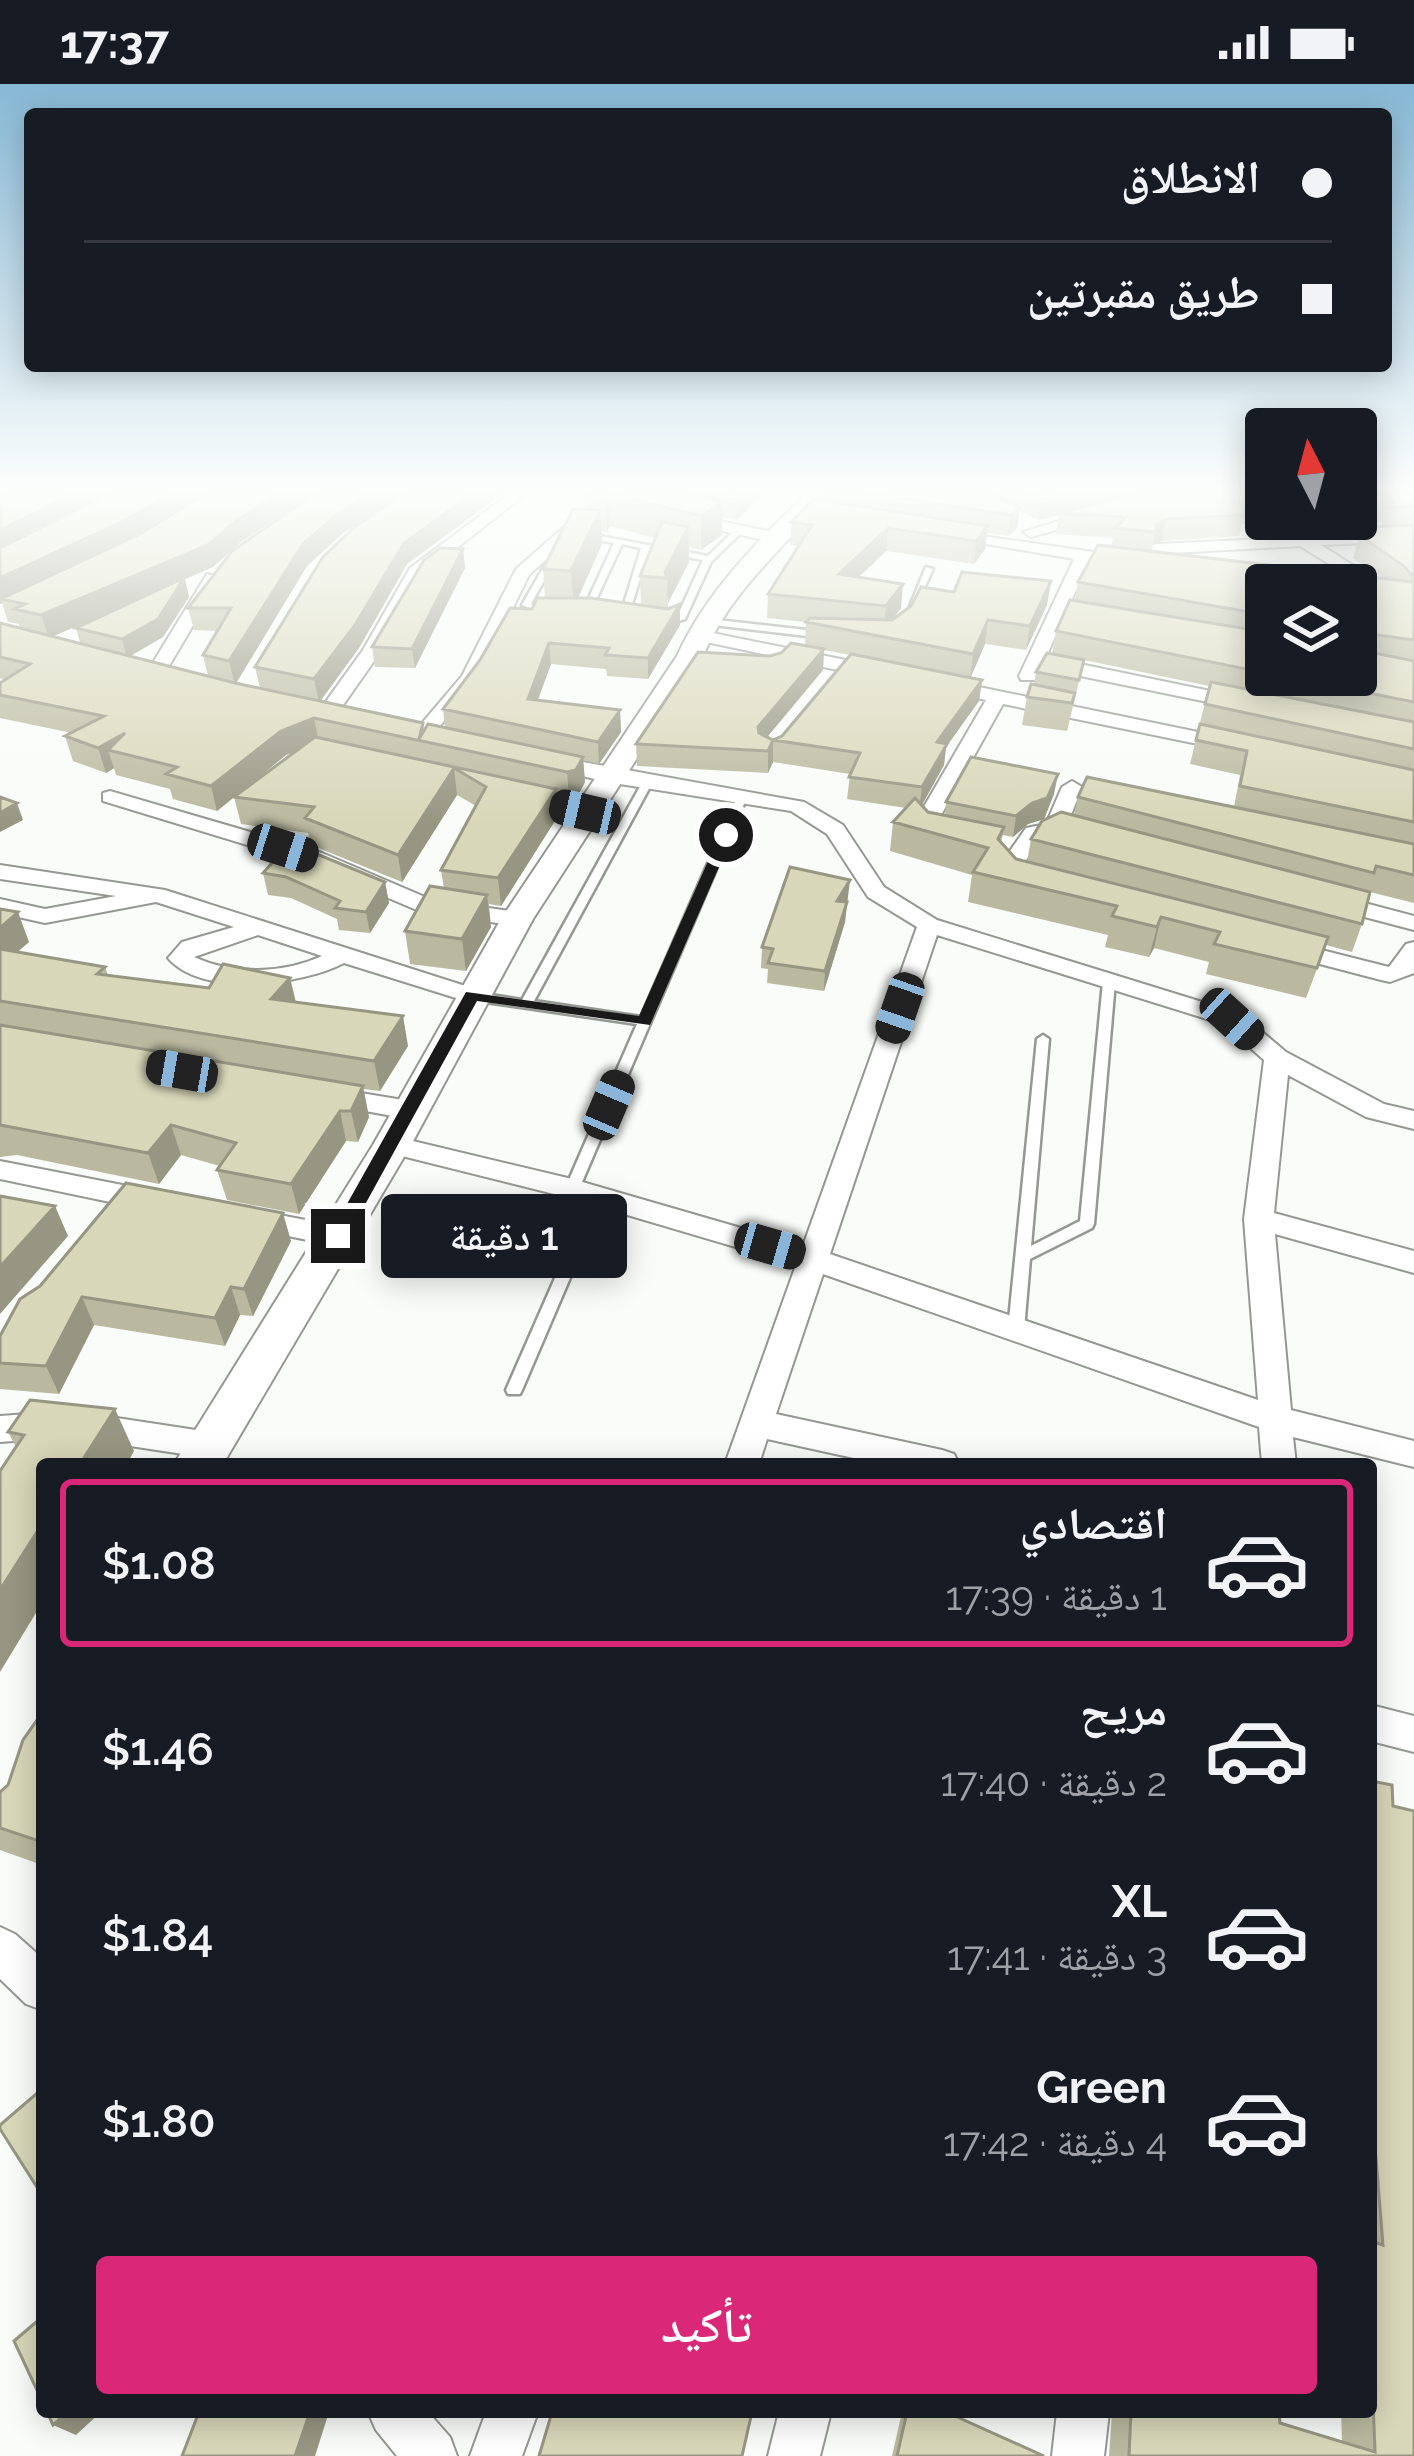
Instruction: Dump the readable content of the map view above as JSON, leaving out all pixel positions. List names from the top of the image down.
{
  "north": "top",
  "page": {
    "status": "17:37",
    "banner": ["الانطلاق", "طريق مقبرتين"],
    "bubble": "1 دقيقة",
    "list": [
      {
        "name": "اقتصادي",
        "note": "1 دقيقة · 17:39",
        "value": "$1.08"
      },
      {
        "name": "مريح",
        "note": "2 دقيقة · 17:40",
        "value": "$1.46"
      },
      {
        "name": "XL",
        "note": "3 دقيقة · 17:41",
        "value": "$1.84"
      },
      {
        "name": "Green",
        "note": "4 دقيقة · 17:42",
        "value": "$1.80"
      }
    ],
    "buttons": "تأكيد"
  }
}
